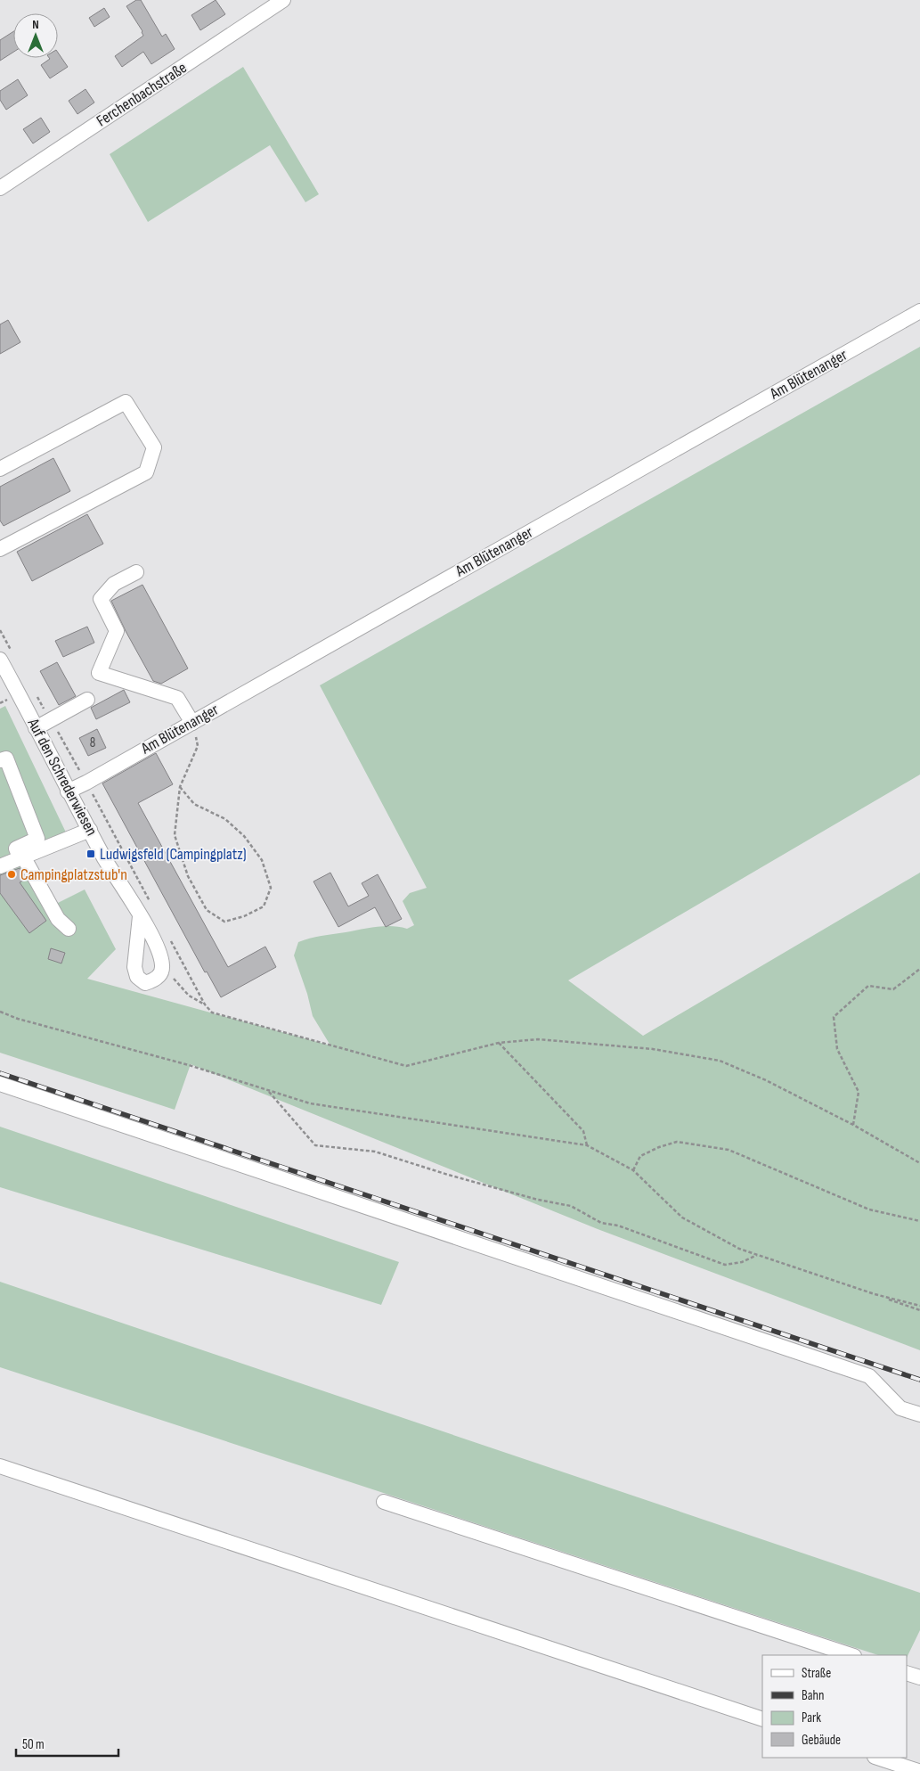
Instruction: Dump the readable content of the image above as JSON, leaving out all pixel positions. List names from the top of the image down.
{
  "streets": {
    "street": ["Ferchenbachstraße", "Am Blütenanger", "Auf den Schrederwiesen"]
  },
  "crossings": [
    ["Am Blütenanger", "Auf den Schrederwiesen"]
  ],
  "places": {
    "transit": ["Ludwigsfeld (Campingplatz)"],
    "other": ["Campingplatzstub'n"]
  },
  "house_numbers": ["8"],
  "legend": [
    "Straße",
    "Bahn",
    "Park",
    "Gebäude"
  ],
  "scale_bar": "50 m",
  "north": "top"
}
